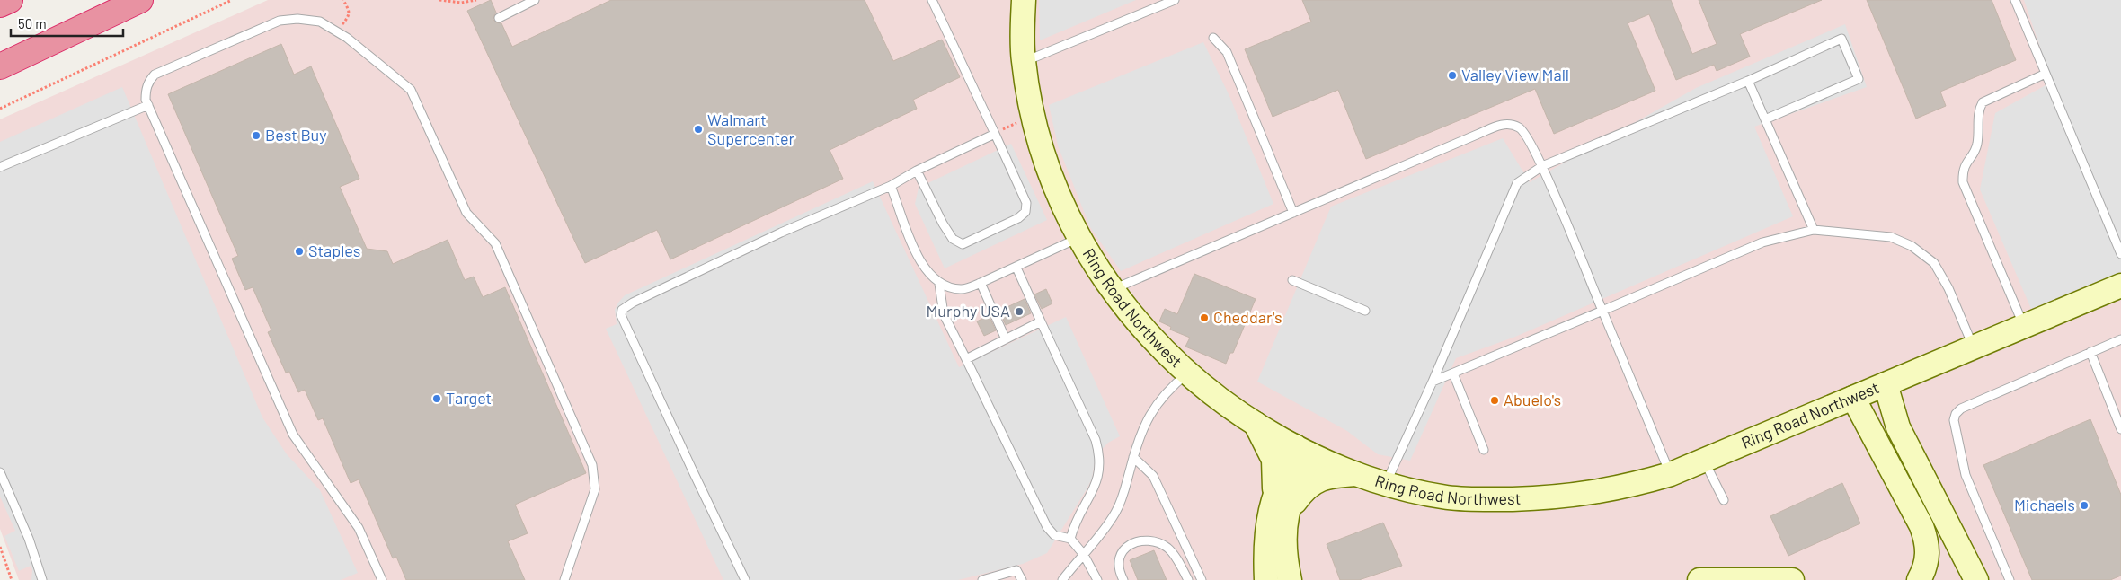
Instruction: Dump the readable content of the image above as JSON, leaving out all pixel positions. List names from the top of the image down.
{
  "streets": {
    "street": ["Ring Road Northwest"]
  },
  "places": [
    "Valley View Mall",
    "Walmart Supercenter",
    "Best Buy",
    "Staples",
    "Murphy USA",
    "Cheddar's",
    "Target",
    "Abuelo's",
    "Michaels"
  ],
  "scale_bar": "50 m"
}
